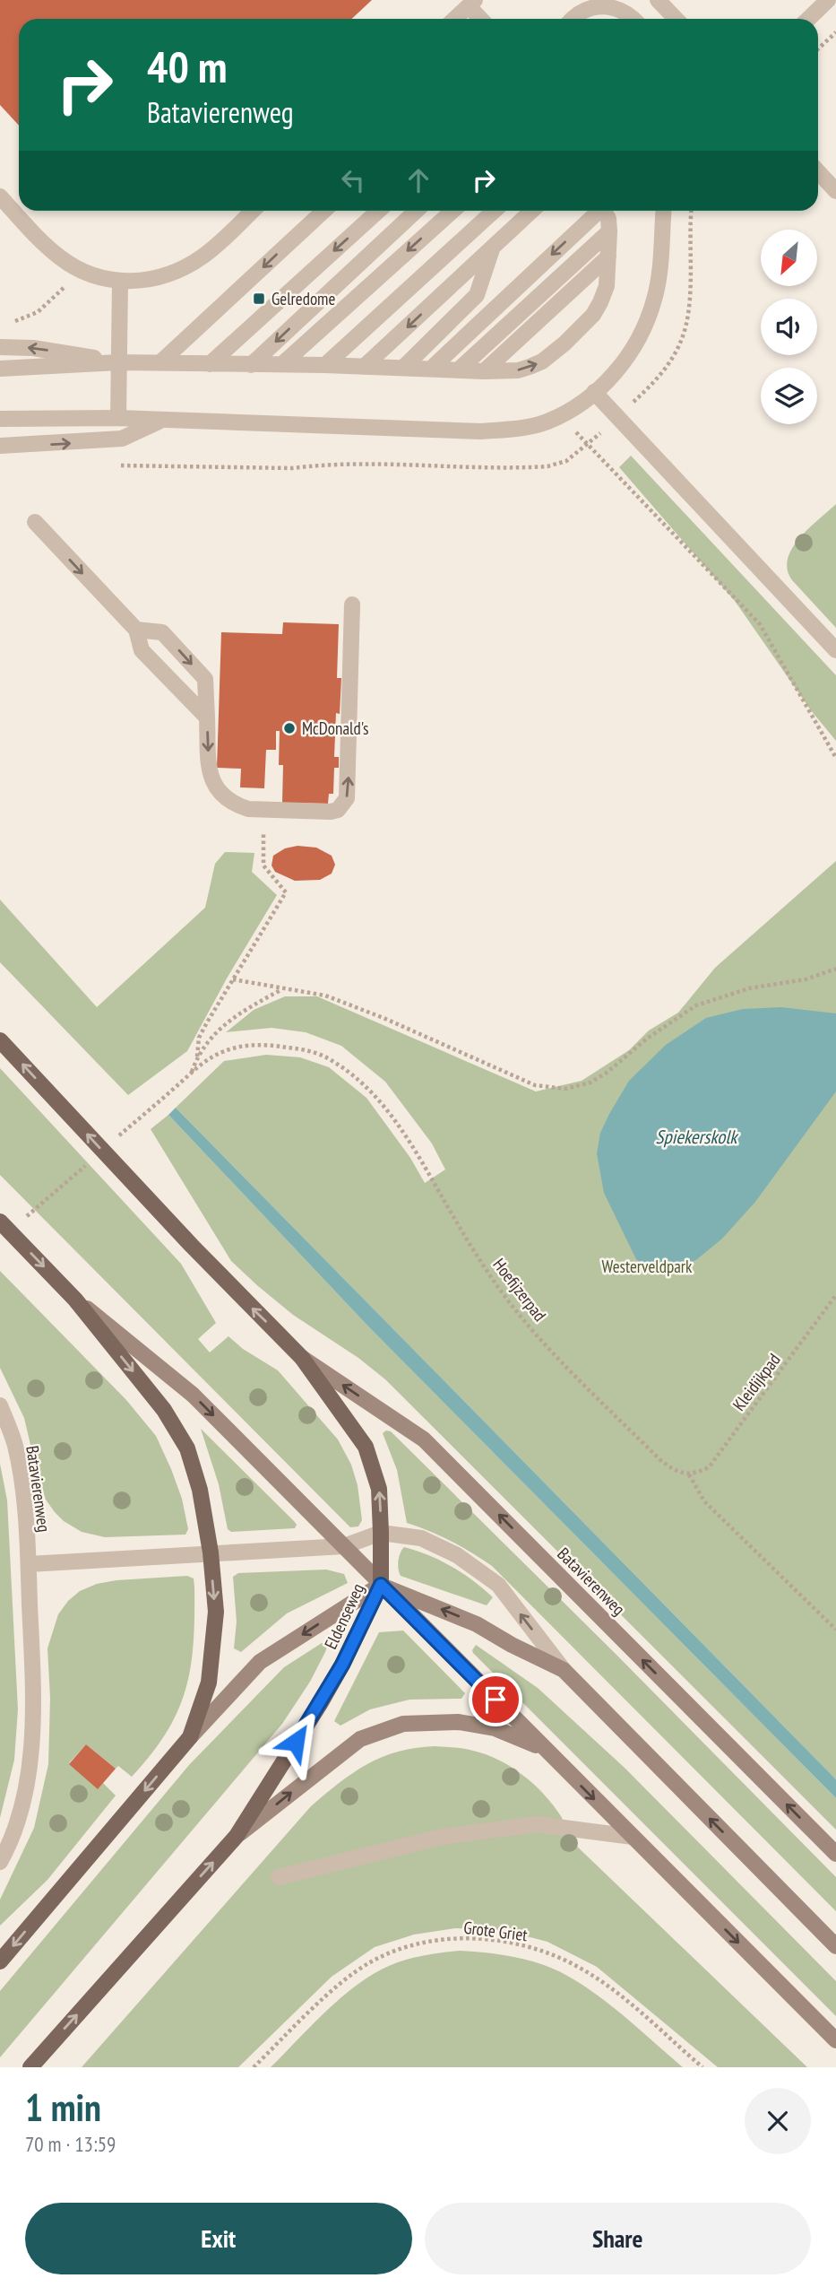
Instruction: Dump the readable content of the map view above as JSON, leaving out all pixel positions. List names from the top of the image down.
{
  "streets": {
    "main road": ["Batavierenweg", "Eldenseweg"],
    "path": ["Hoefijzerpad", "Kleidijkpad", "Grote Griet"]
  },
  "crossings": [
    ["Hoefijzerpad", "Kleidijkpad"],
    ["Batavierenweg", "Eldenseweg"]
  ],
  "water": ["Spiekerskolk"],
  "parks": ["Westerveldpark"],
  "places": {
    "transit": ["Gelredome"],
    "other": ["McDonald's"]
  },
  "north": "bottom left",
  "page": {
    "turn": ["40 m", "Batavierenweg"],
    "heading": ["1 min", "70 m · 13:59"],
    "buttons": ["Exit", "Share"]
  }
}
